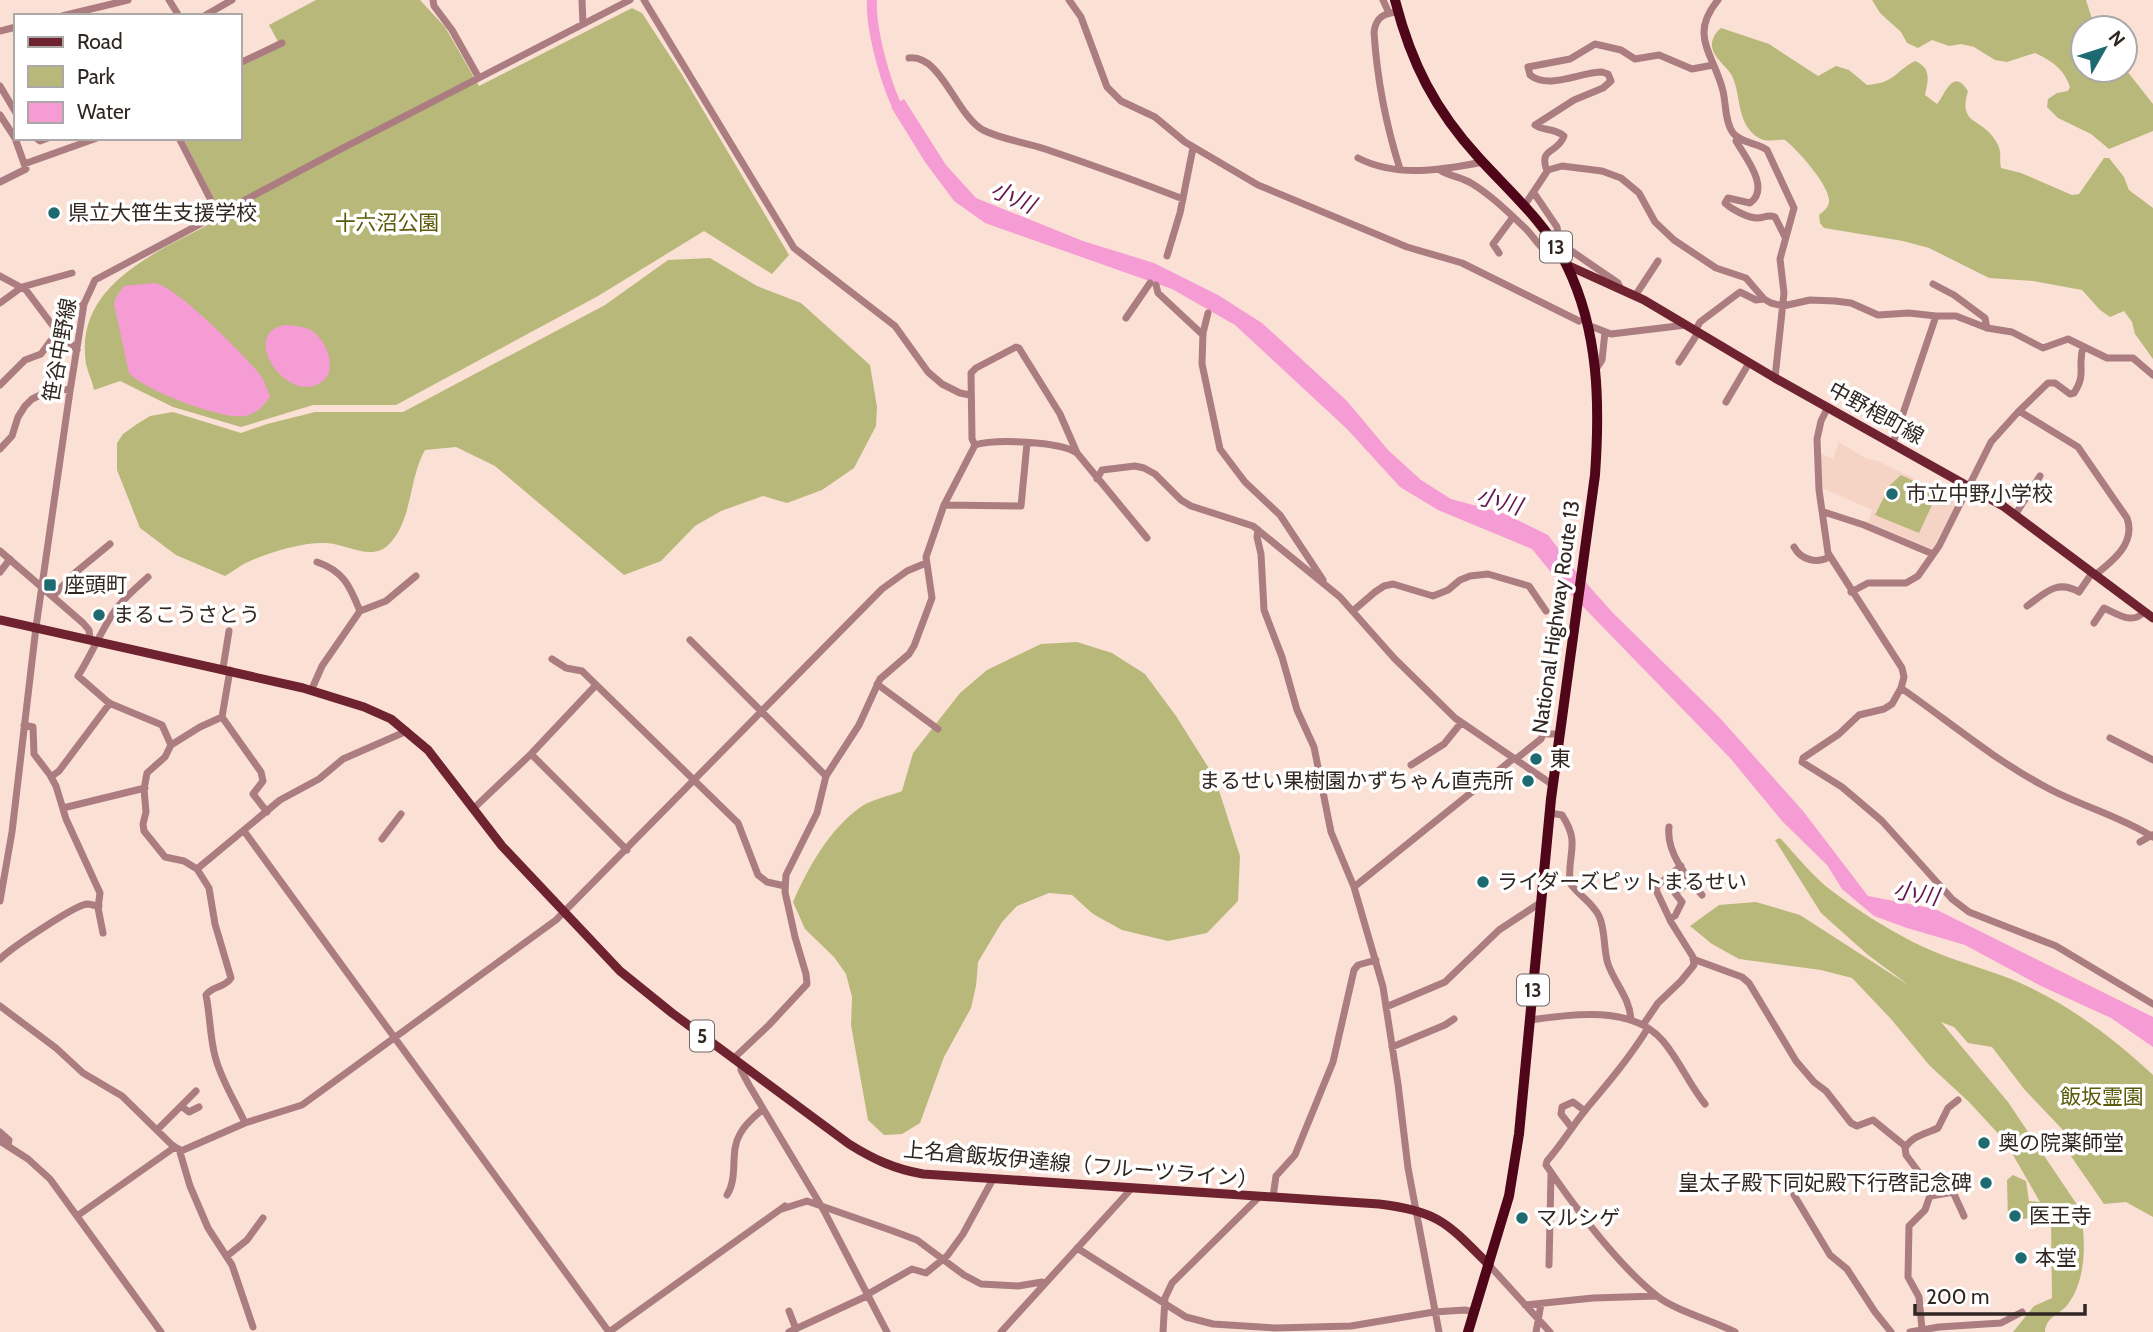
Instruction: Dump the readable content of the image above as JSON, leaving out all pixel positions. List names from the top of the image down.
{
  "streets": {
    "highway": ["13", "National Highway Route 13"],
    "main road": ["中野梍町線", "5", "上名倉飯坂伊達線（フルーツライン）"],
    "street": ["笹谷中野線"]
  },
  "crossings": [
    ["笹谷中野線", "上名倉飯坂伊達線（フルーツライン）"],
    ["中野梍町線", "National Highway Route 13"],
    ["National Highway Route 13", "上名倉飯坂伊達線（フルーツライン）"]
  ],
  "water": ["小川"],
  "parks": ["十六沼公園", "飯坂霊園"],
  "places": {
    "other": [
      "県立大笹生支援学校",
      "市立中野小学校",
      "まるこうさとう",
      "東",
      "まるせい果樹園かずちゃん直売所",
      "ライダーズピットまるせい",
      "奥の院薬師堂",
      "皇太子殿下同妃殿下行啓記念碑",
      "医王寺",
      "マルシゲ",
      "本堂"
    ],
    "transit": ["座頭町"]
  },
  "legend": ["Road", "Park", "Water"],
  "scale_bar": "200 m",
  "north": "top right"
}
